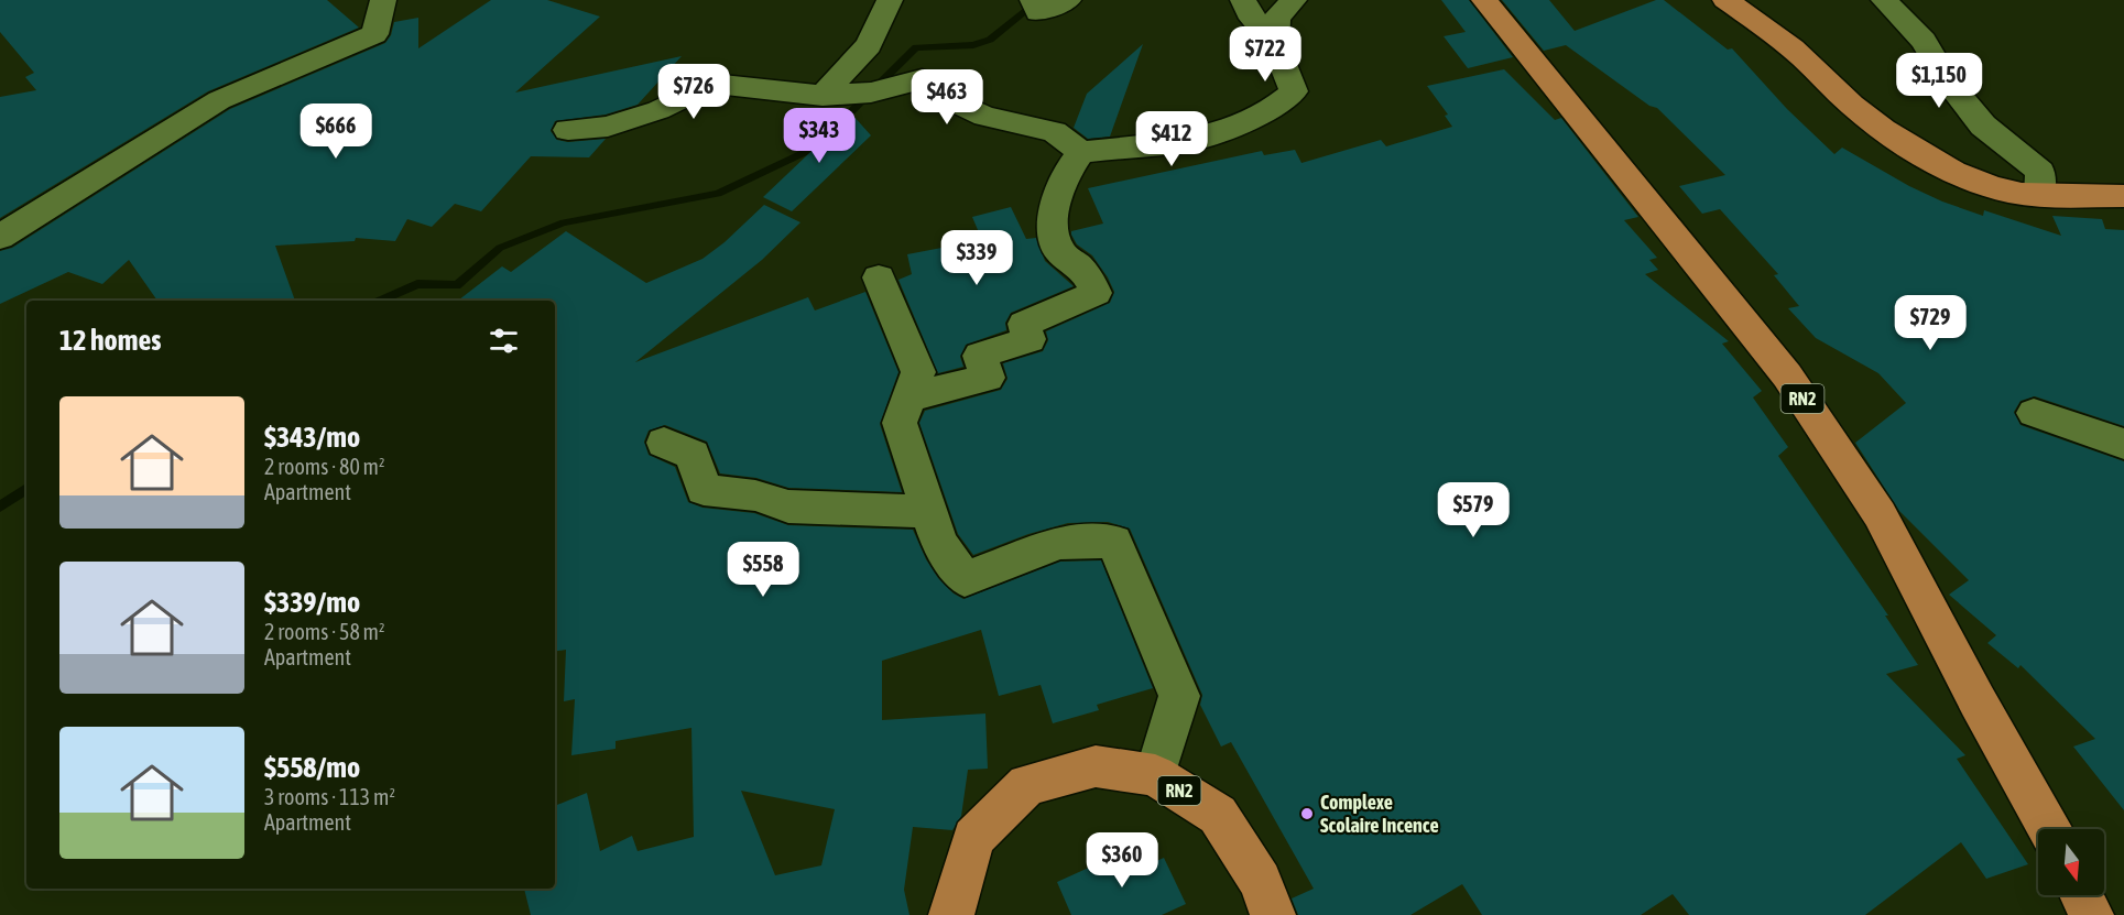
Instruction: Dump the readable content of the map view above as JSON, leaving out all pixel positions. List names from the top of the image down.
{
  "streets": {
    "highway": ["RN2"]
  },
  "places": ["Complexe Scolaire Incence"],
  "north": "bottom",
  "page": {
    "price": [
      "$722",
      "$1,150",
      "$726",
      "$463",
      "$666",
      "$343",
      "$412",
      "$339",
      "$729",
      "$579",
      "$558",
      "$360"
    ],
    "heading": "12 homes",
    "list": [
      {
        "name": "$343/mo",
        "note": "2 rooms · 80 m² · Apartment"
      },
      {
        "name": "$339/mo",
        "note": "2 rooms · 58 m² · Apartment"
      },
      {
        "name": "$558/mo",
        "note": "3 rooms · 113 m² · Apartment"
      }
    ]
  }
}
